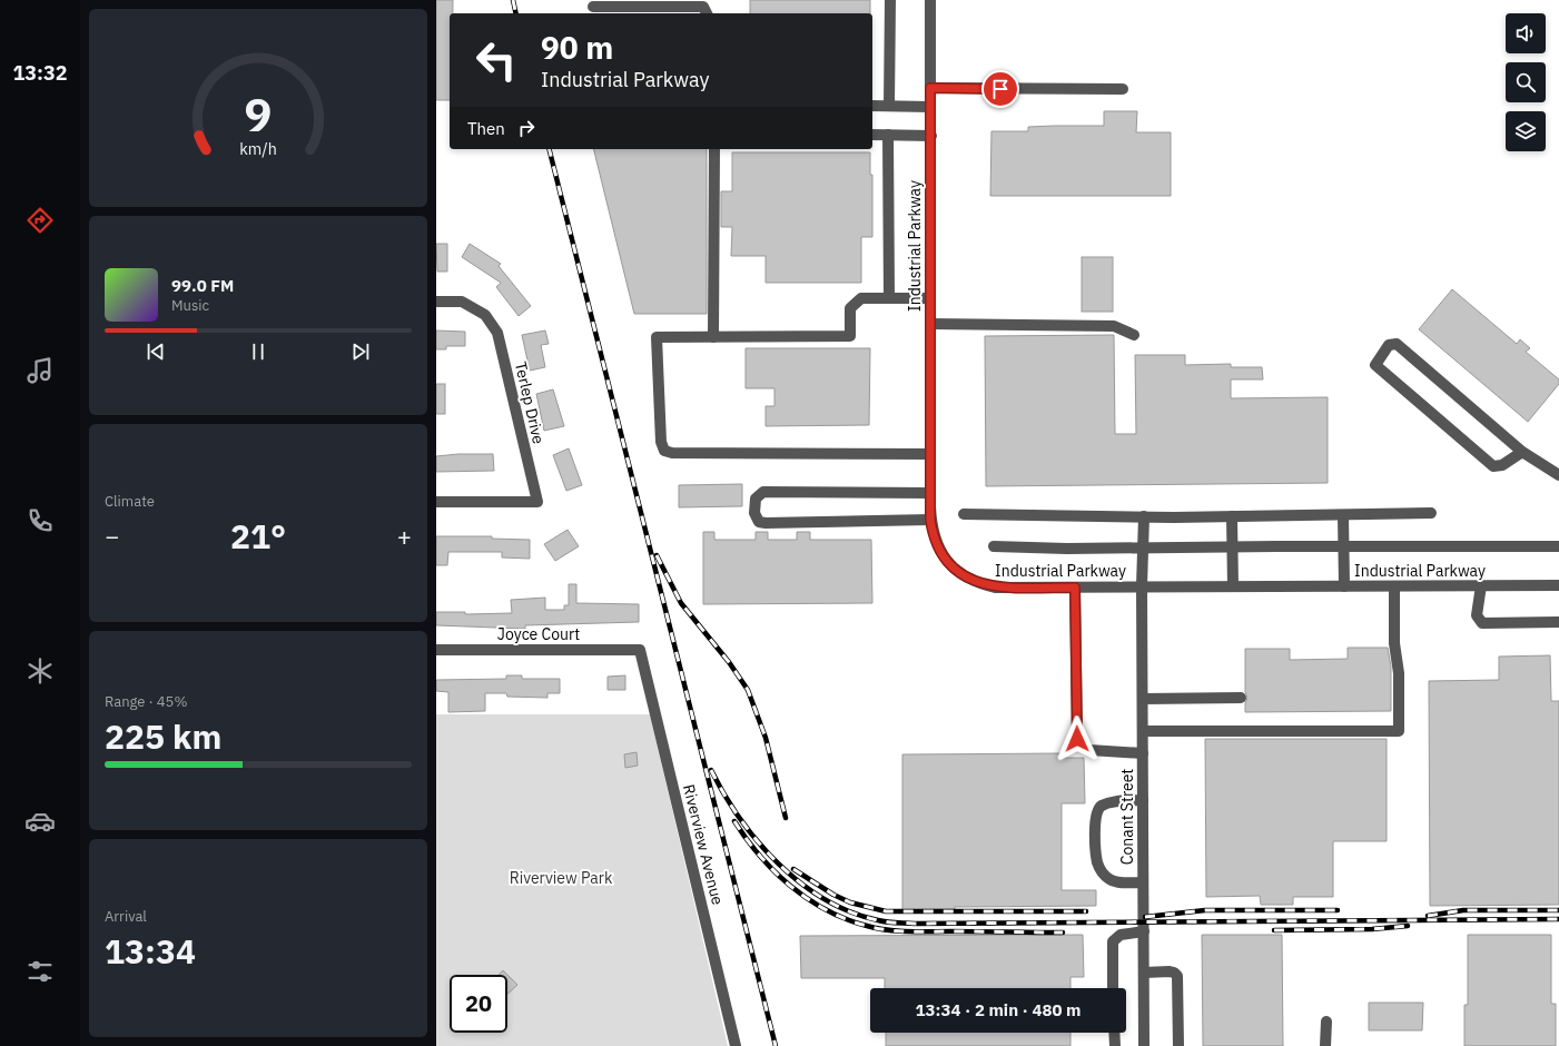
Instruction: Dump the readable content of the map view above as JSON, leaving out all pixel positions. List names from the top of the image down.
{
  "streets": {
    "street": [
      "Industrial Parkway",
      "Terlep Drive",
      "Joyce Court",
      "Conant Street",
      "Riverview Avenue"
    ]
  },
  "crossings": [
    ["Industrial Parkway", "Conant Street"],
    ["Joyce Court", "Riverview Avenue"]
  ],
  "parks": ["Riverview Park"],
  "page": {
    "tabs": "13:32",
    "turn": ["90 m", "Industrial Parkway"],
    "then": "Then",
    "song": ["99.0 FM", "Music"],
    "tile": [
      "Climate",
      ["Range · 45%", "225 km"],
      ["Arrival", "13:34"]
    ],
    "heat": ["−", "21°", "+"],
    "limit": "20",
    "trip": "13:34 · 2 min · 480 m",
    "gauge": ["9", "km/h"]
  }
}
